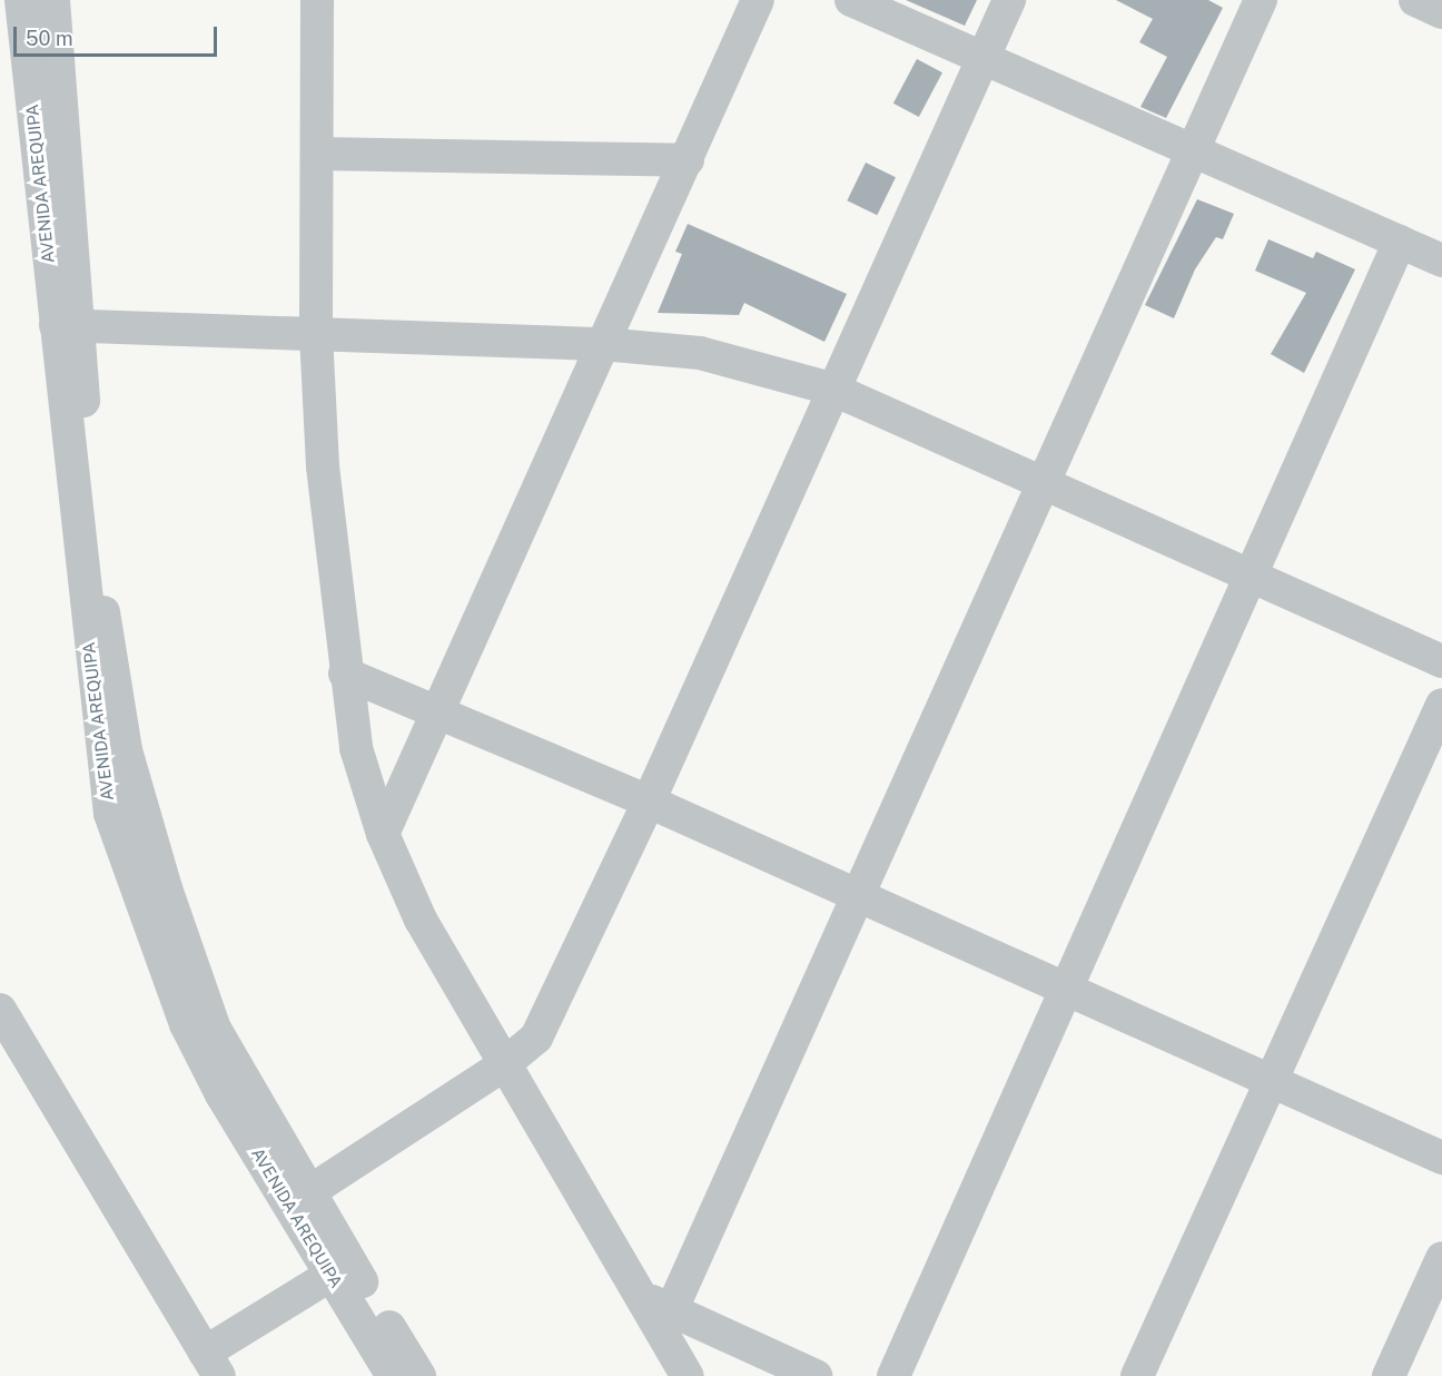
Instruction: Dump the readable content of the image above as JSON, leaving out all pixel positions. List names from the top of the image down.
{
  "streets": {
    "street": ["AVENIDA AREQUIPA"]
  },
  "scale_bar": "50 m"
}
